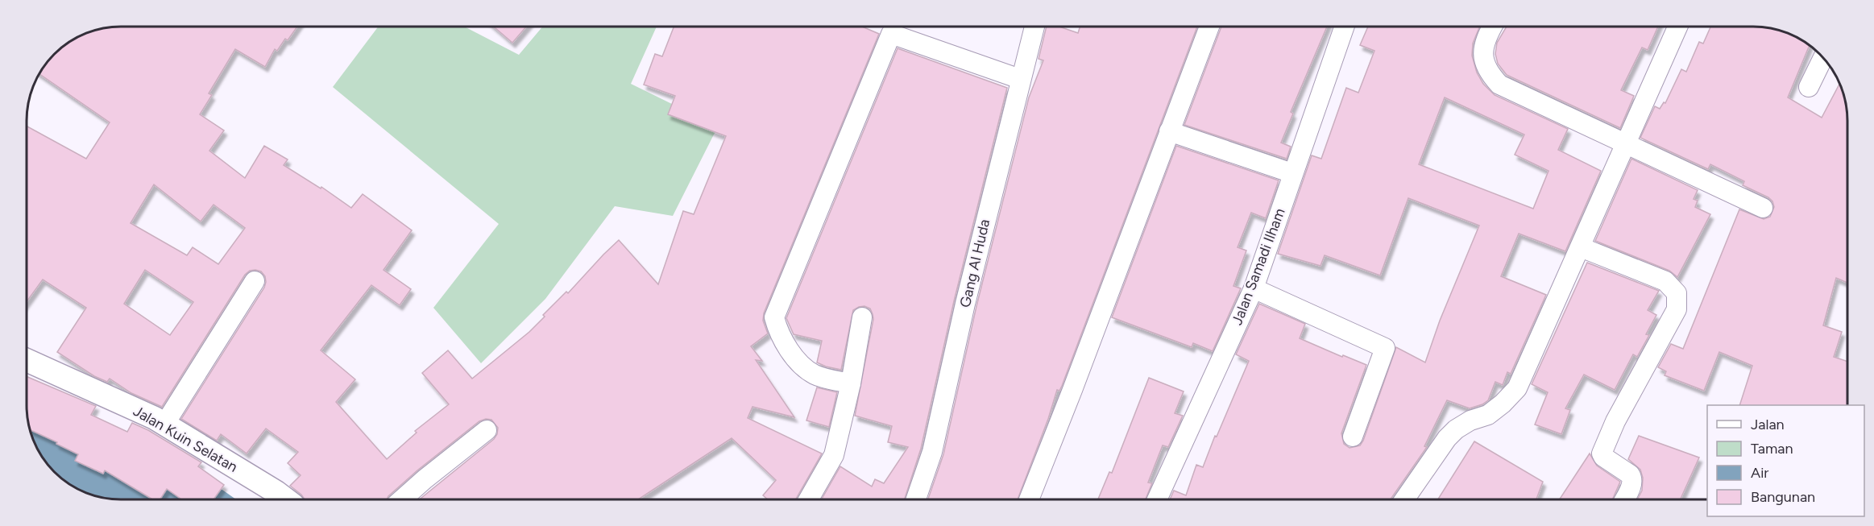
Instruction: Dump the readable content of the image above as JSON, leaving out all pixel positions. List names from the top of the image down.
{
  "streets": {
    "street": ["Gang Al Huda", "Jalan Samadi Ilham", "Jalan Kuin Selatan"]
  },
  "legend": [
    "Jalan",
    "Taman",
    "Air",
    "Bangunan"
  ]
}
